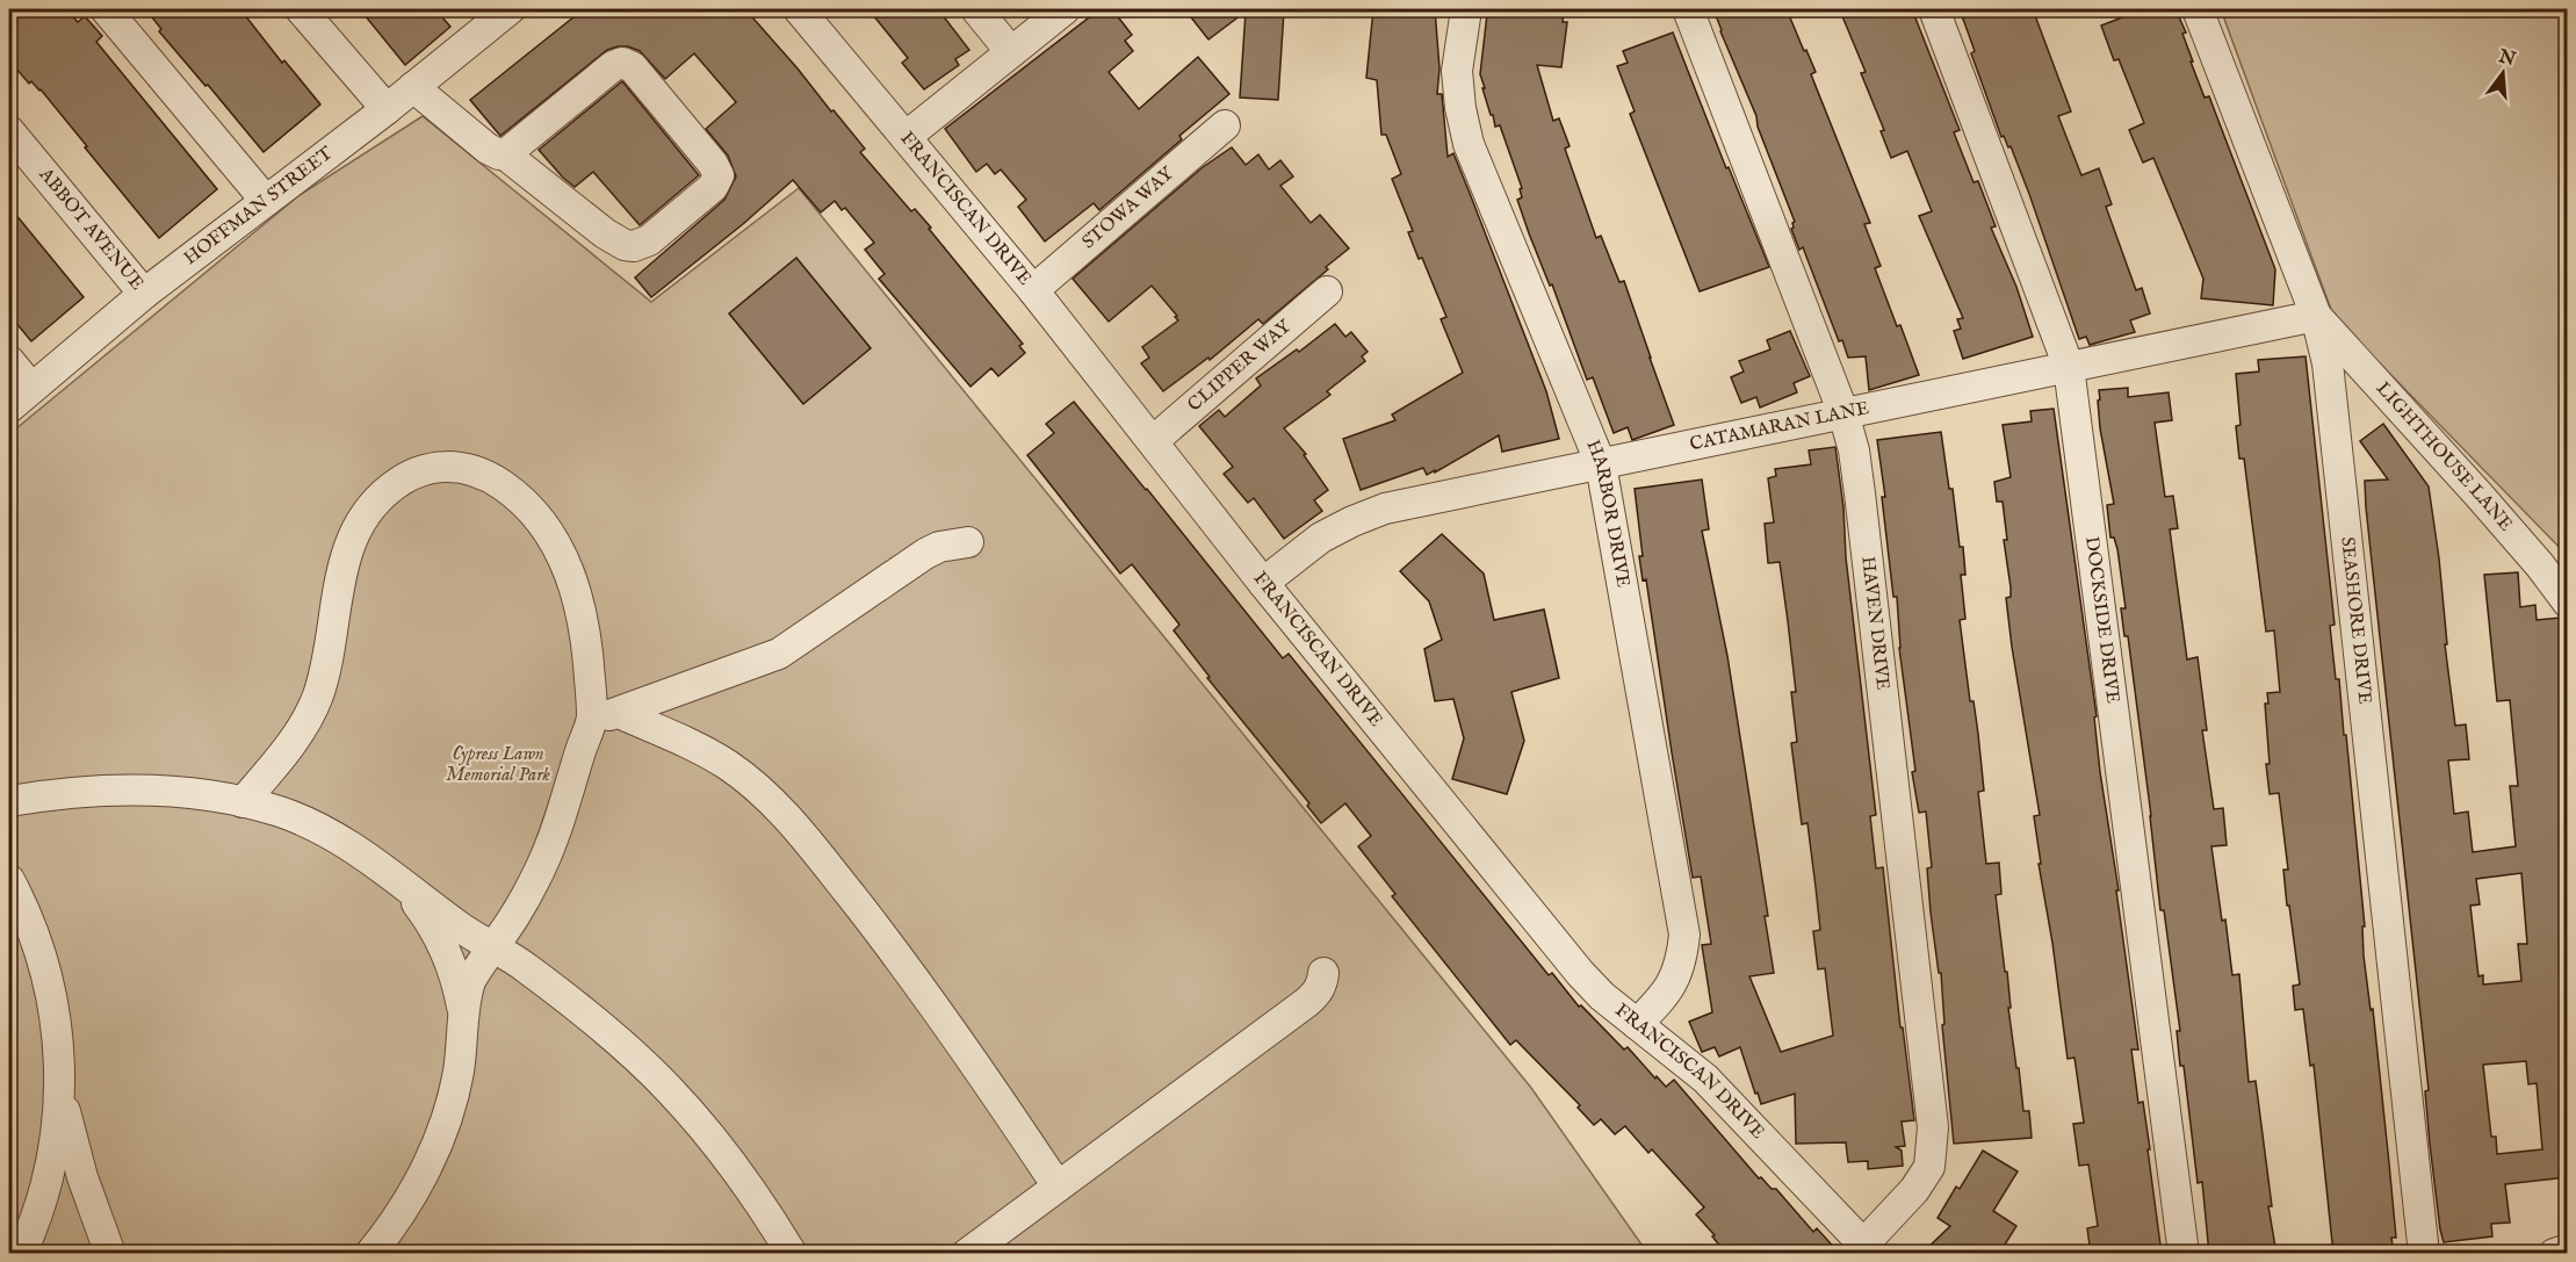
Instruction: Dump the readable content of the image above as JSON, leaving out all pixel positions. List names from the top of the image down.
{
  "streets": {
    "street": [
      "HOFFMAN STREET",
      "FRANCISCAN DRIVE",
      "STOWA WAY",
      "ABBOT AVENUE",
      "CLIPPER WAY",
      "CATAMARAN LANE",
      "LIGHTHOUSE LANE",
      "HARBOR DRIVE",
      "DOCKSIDE DRIVE",
      "SEASHORE DRIVE",
      "HAVEN DRIVE"
    ]
  },
  "crossings": [
    ["HOFFMAN STREET", "ABBOT AVENUE"],
    ["FRANCISCAN DRIVE", "STOWA WAY"],
    ["FRANCISCAN DRIVE", "CLIPPER WAY"],
    ["FRANCISCAN DRIVE", "CATAMARAN LANE"],
    ["FRANCISCAN DRIVE", "HARBOR DRIVE"],
    ["FRANCISCAN DRIVE", "HAVEN DRIVE"],
    ["CATAMARAN LANE", "LIGHTHOUSE LANE"],
    ["CATAMARAN LANE", "HARBOR DRIVE"],
    ["CATAMARAN LANE", "DOCKSIDE DRIVE"],
    ["CATAMARAN LANE", "SEASHORE DRIVE"],
    ["CATAMARAN LANE", "HAVEN DRIVE"],
    ["LIGHTHOUSE LANE", "SEASHORE DRIVE"]
  ],
  "parks": ["Cypress Lawn Memorial Park"],
  "north": "top"
}
